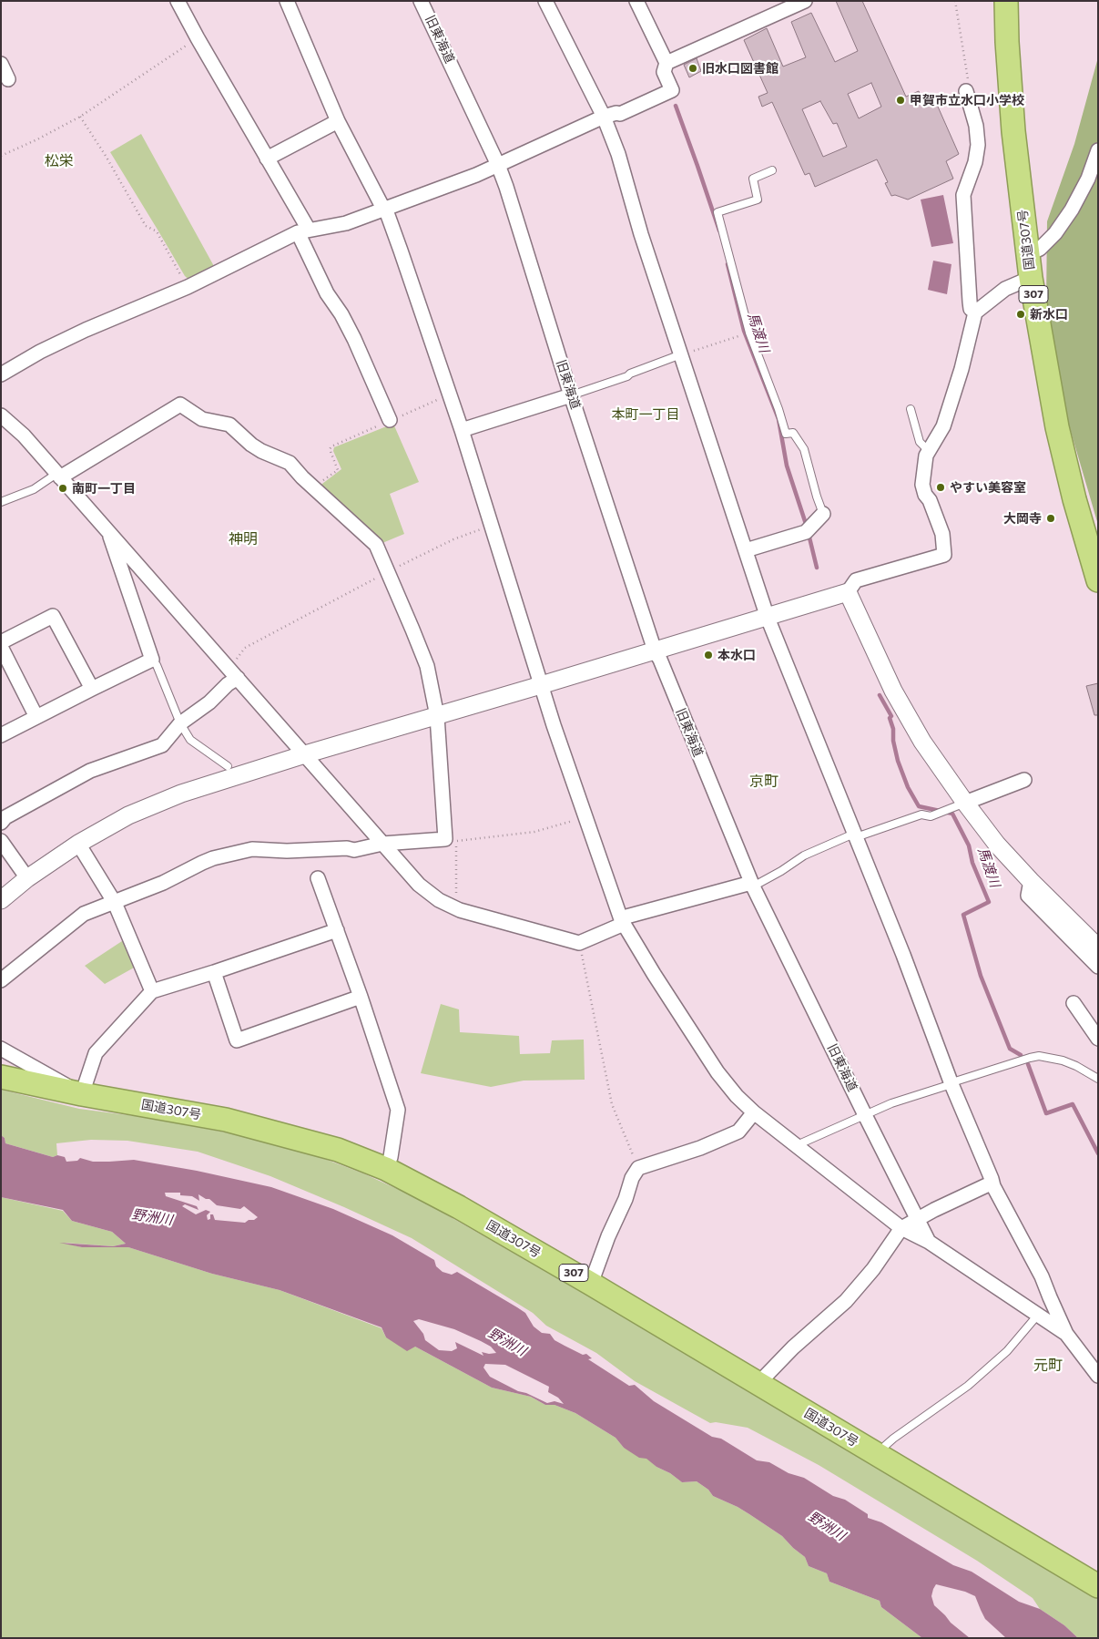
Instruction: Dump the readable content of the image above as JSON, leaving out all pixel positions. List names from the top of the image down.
{
  "streets": {
    "highway": ["国道307号", "307"],
    "street": ["旧東海道"]
  },
  "districts": [
    "松栄",
    "本町一丁目",
    "神明",
    "京町",
    "元町"
  ],
  "water": ["馬渡川", "野洲川"],
  "places": [
    "旧水口図書館",
    "甲賀市立水口小学校",
    "新水口",
    "やすい美容室",
    "南町一丁目",
    "大岡寺",
    "本水口"
  ]
}
